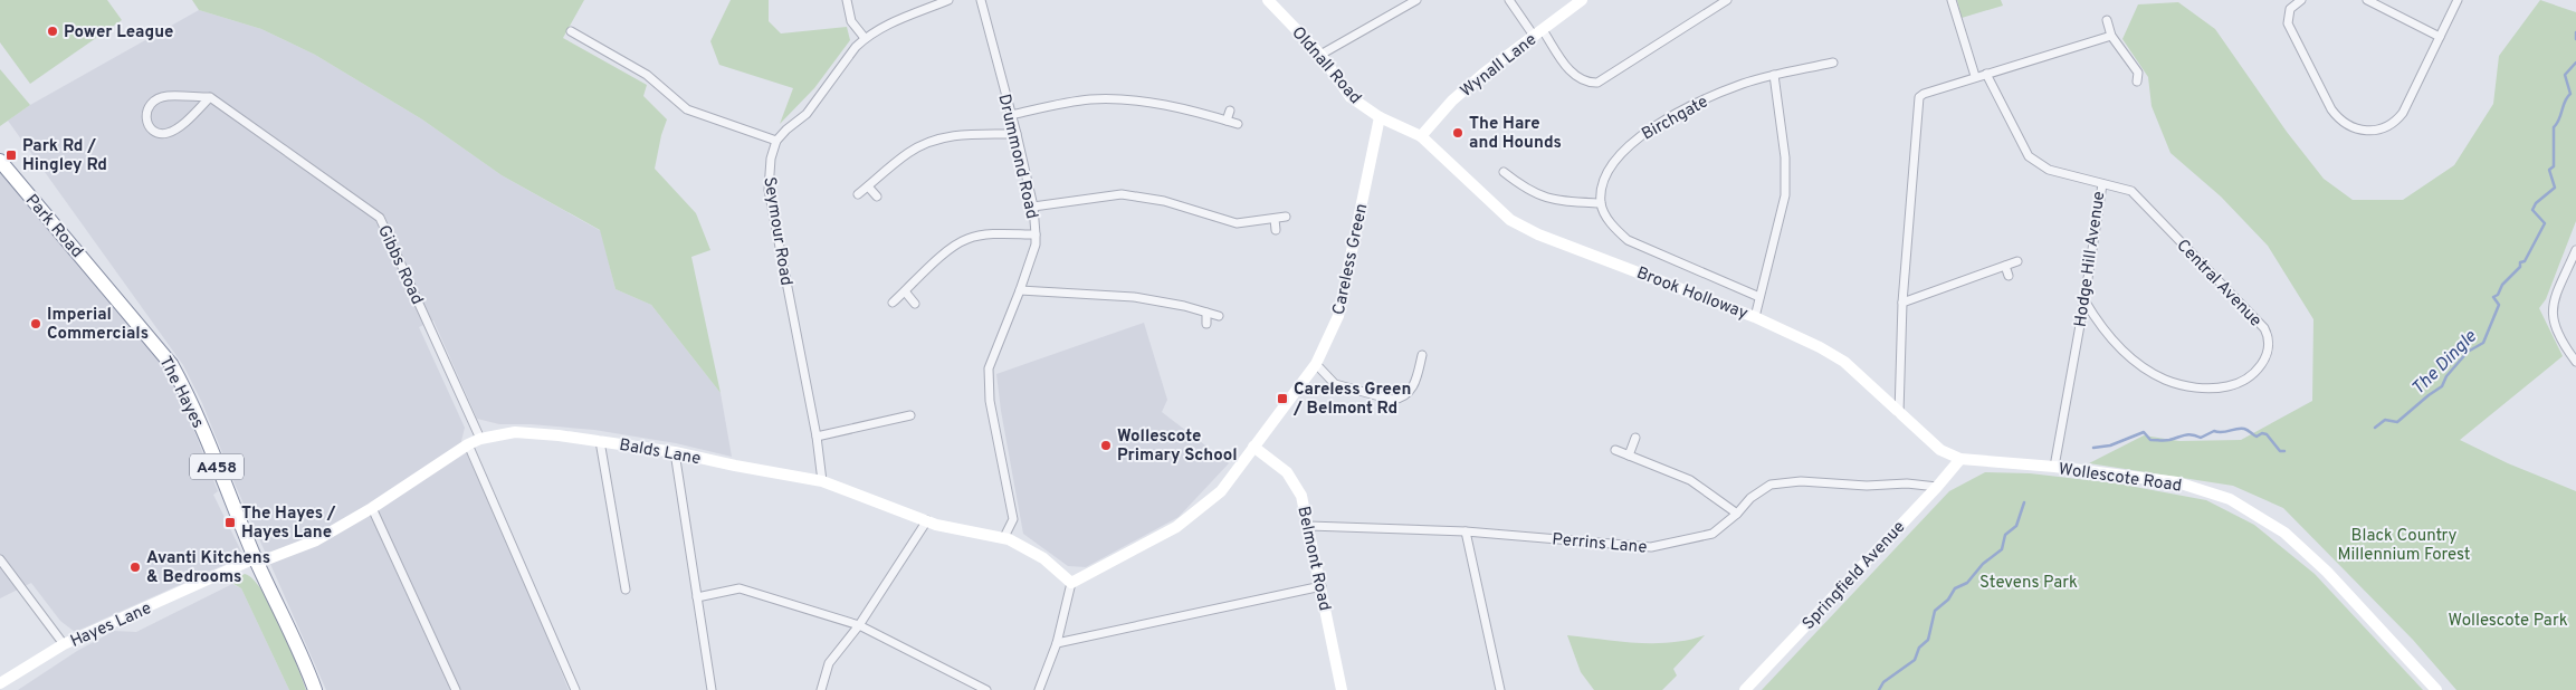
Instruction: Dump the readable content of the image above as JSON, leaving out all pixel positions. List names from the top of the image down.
{
  "streets": {
    "highway": ["Park Road", "The Hayes", "A458"],
    "street": [
      "Oldnall Road",
      "Wynall Lane",
      "Birchgate",
      "Drummond Road",
      "Seymour Road",
      "Careless Green",
      "Hodge Hill Avenue",
      "Gibbs Road",
      "Central Avenue",
      "Brook Holloway",
      "Balds Lane",
      "Wollescote Road",
      "Perrins Lane",
      "Belmont Road",
      "Springfield Avenue",
      "Hayes Lane"
    ]
  },
  "crossings": [
    ["Oldnall Road", "Wynall Lane"],
    ["Oldnall Road", "Careless Green"],
    ["Oldnall Road", "Brook Holloway"],
    ["Wynall Lane", "Brook Holloway"],
    ["Drummond Road", "Balds Lane"],
    ["Park Road", "The Hayes"],
    ["Seymour Road", "Balds Lane"],
    ["Careless Green", "Balds Lane"],
    ["Careless Green", "Belmont Road"],
    ["Hodge Hill Avenue", "Central Avenue"],
    ["Hodge Hill Avenue", "Wollescote Road"],
    ["Gibbs Road", "Balds Lane"],
    ["Brook Holloway", "Wollescote Road"],
    ["Brook Holloway", "Springfield Avenue"],
    ["The Hayes", "Balds Lane"],
    ["The Hayes", "Hayes Lane"],
    ["Balds Lane", "Hayes Lane"],
    ["Wollescote Road", "Springfield Avenue"],
    ["Perrins Lane", "Belmont Road"],
    ["Perrins Lane", "Springfield Avenue"]
  ],
  "water": ["The Dingle"],
  "parks": ["Black Country Millennium Forest", "Stevens Park", "Wollescote Park"],
  "places": {
    "other": [
      "Power League",
      "The Hare and Hounds",
      "Imperial Commercials",
      "Wollescote Primary School",
      "Avanti Kitchens & Bedrooms"
    ],
    "transit": ["Park Rd / Hingley Rd", "Careless Green / Belmont Rd", "The Hayes / Hayes Lane"]
  }
}
